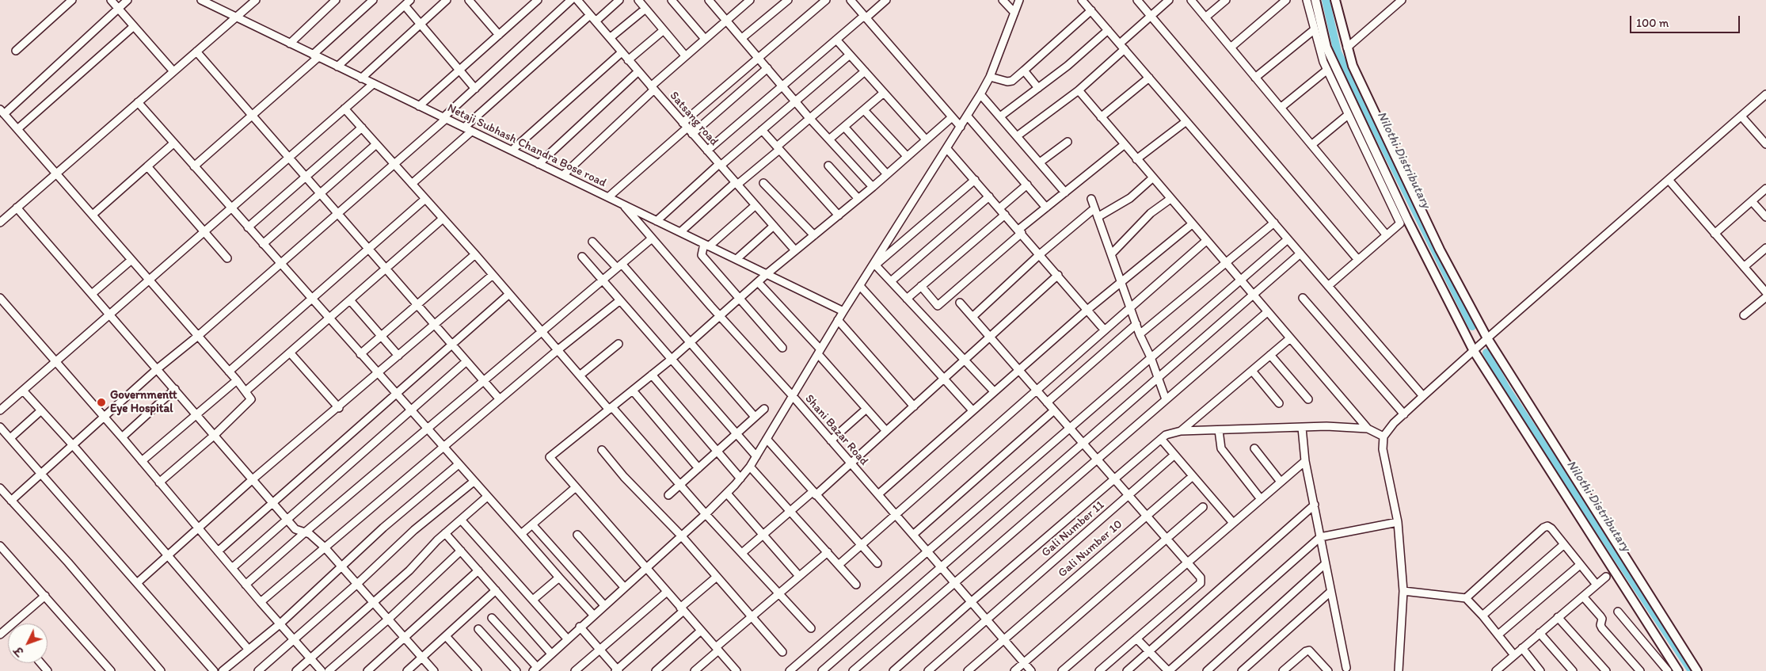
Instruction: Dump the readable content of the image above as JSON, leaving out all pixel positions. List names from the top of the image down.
{
  "streets": {
    "street": [
      "Satsang road",
      "Netaji Subhash Chandra Bose road",
      "Shani Bazar Road",
      "Gali Number 11",
      "Gali Number 10"
    ]
  },
  "crossings": [
    ["Netaji Subhash Chandra Bose road", "Shani Bazar Road"],
    ["Shani Bazar Road", "Gali Number 11"],
    ["Shani Bazar Road", "Gali Number 10"]
  ],
  "water": ["Nilothi Distributary"],
  "places": ["Governmentt Eye Hospital"],
  "scale_bar": "100 m",
  "north": "bottom left"
}
